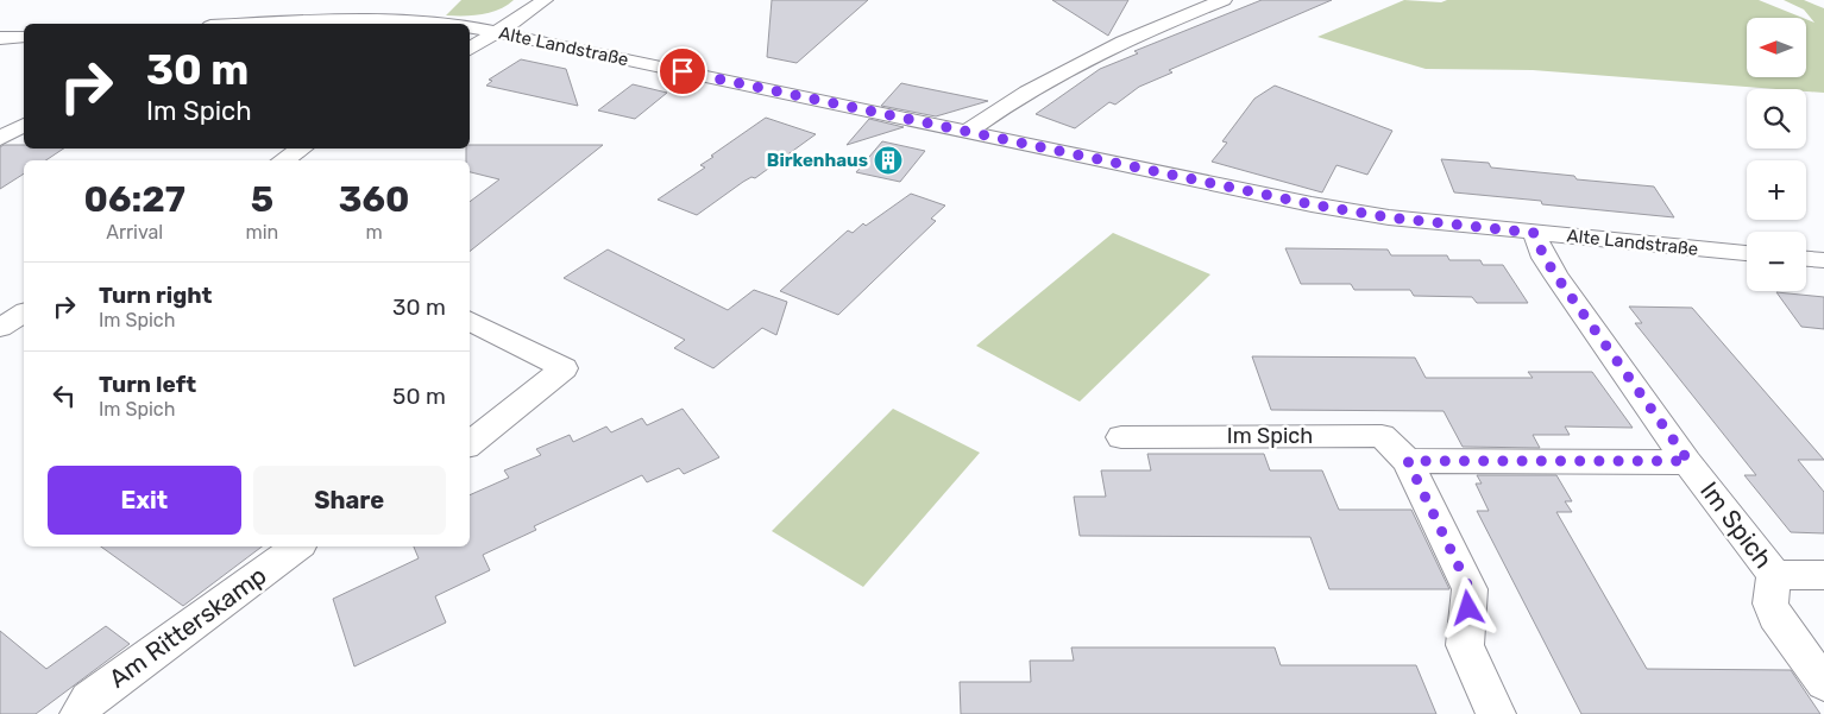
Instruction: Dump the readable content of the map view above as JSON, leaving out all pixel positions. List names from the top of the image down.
{
  "streets": {
    "street": ["Alte Landstraße", "Im Spich", "Am Ritterskamp"]
  },
  "crossings": [
    ["Alte Landstraße", "Im Spich"]
  ],
  "places": {
    "building": ["Birkenhaus"]
  },
  "north": "left",
  "page": {
    "map_buttons": ["+", "−"],
    "turn": ["30 m", "Im Spich"],
    "eta": [
      "06:27",
      "Arrival",
      "5",
      "min",
      "360",
      "m"
    ],
    "list": [
      {
        "name": "Turn right",
        "note": "Im Spich",
        "value": "30 m"
      },
      {
        "name": "Turn left",
        "note": "Im Spich",
        "value": "50 m"
      }
    ],
    "buttons": ["Exit", "Share"]
  }
}
